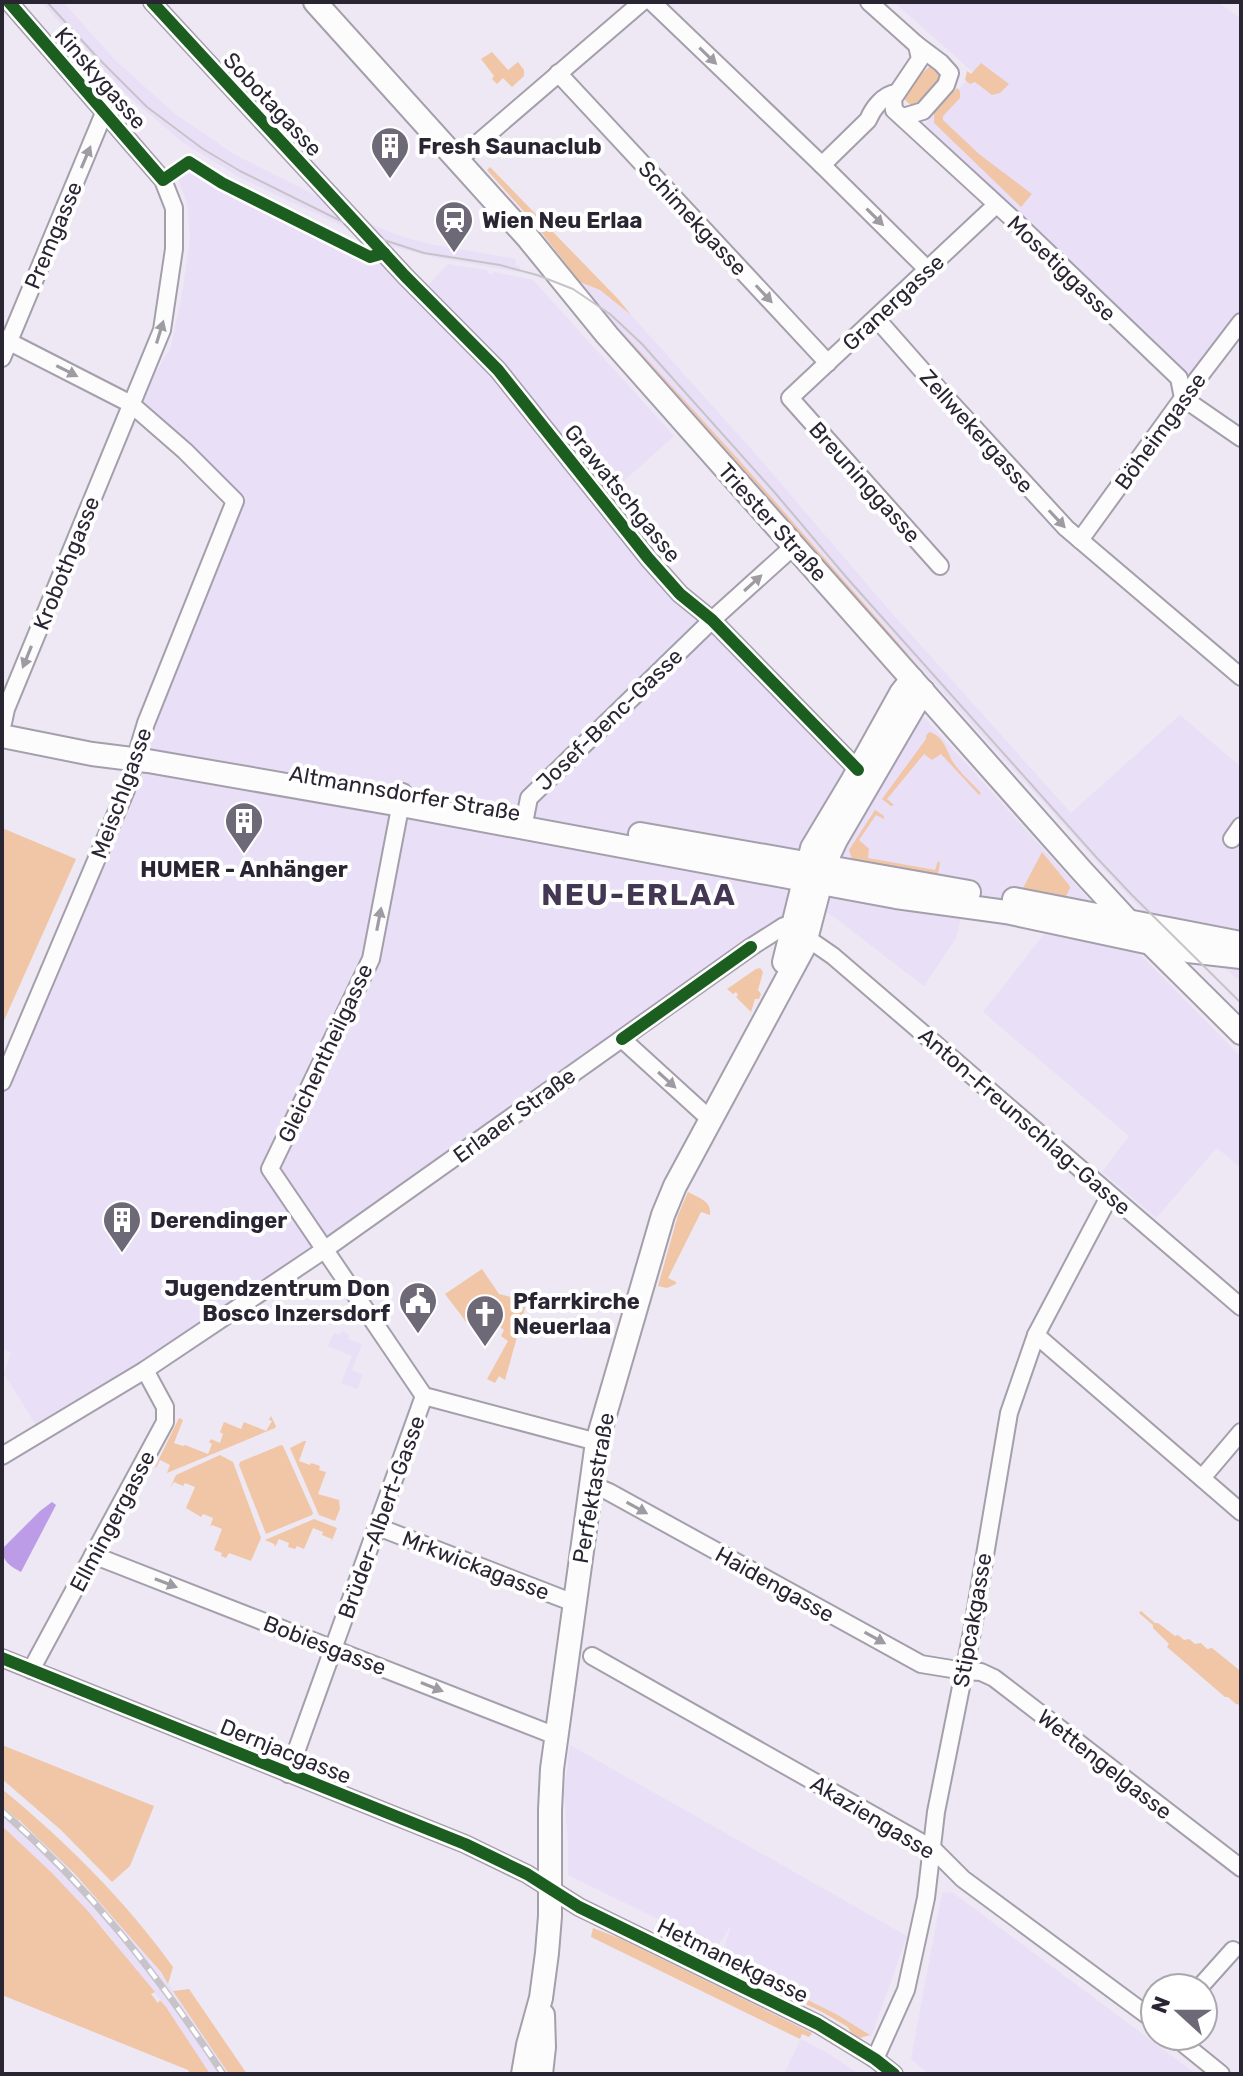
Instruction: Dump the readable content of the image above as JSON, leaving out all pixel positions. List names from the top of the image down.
{
  "streets": {
    "main road": ["Triester Straße", "Altmannsdorfer Straße", "Perfektastraße"],
    "street": [
      "Kinskygasse",
      "Sobotagasse",
      "Schimekgasse",
      "Premgasse",
      "Mosetiggasse",
      "Granergasse",
      "Zellwekergasse",
      "Böheimgasse",
      "Breuninggasse",
      "Grawatschgasse",
      "Krobothgasse",
      "Josef-Benc-Gasse",
      "Meischlgasse",
      "Gleichentheilgasse",
      "Erlaaer Straße",
      "Anton-Freunschlag-Gasse",
      "Brüder-Albert-Gasse",
      "Ellmingergasse",
      "Mrkwickagasse",
      "Haidengasse",
      "Stipcakgasse",
      "Bobiesgasse",
      "Dernjacgasse",
      "Wettengelgasse",
      "Akaziengasse",
      "Hetmanekgasse"
    ]
  },
  "crossings": [
    ["Kinskygasse", "Premgasse"],
    ["Kinskygasse", "Krobothgasse"],
    ["Kinskygasse", "Meischlgasse"],
    ["Sobotagasse", "Grawatschgasse"],
    ["Schimekgasse", "Granergasse"],
    ["Mosetiggasse", "Granergasse"],
    ["Mosetiggasse", "Böheimgasse"],
    ["Granergasse", "Zellwekergasse"],
    ["Granergasse", "Breuninggasse"],
    ["Zellwekergasse", "Böheimgasse"],
    ["Grawatschgasse", "Josef-Benc-Gasse"],
    ["Triester Straße", "Josef-Benc-Gasse"],
    ["Triester Straße", "Altmannsdorfer Straße"],
    ["Krobothgasse", "Meischlgasse"],
    ["Krobothgasse", "Altmannsdorfer Straße"],
    ["Josef-Benc-Gasse", "Altmannsdorfer Straße"],
    ["Meischlgasse", "Altmannsdorfer Straße"],
    ["Altmannsdorfer Straße", "Gleichentheilgasse"],
    ["Gleichentheilgasse", "Erlaaer Straße"],
    ["Erlaaer Straße", "Anton-Freunschlag-Gasse"],
    ["Erlaaer Straße", "Perfektastraße"],
    ["Erlaaer Straße", "Ellmingergasse"],
    ["Anton-Freunschlag-Gasse", "Perfektastraße"],
    ["Anton-Freunschlag-Gasse", "Stipcakgasse"],
    ["Perfektastraße", "Mrkwickagasse"],
    ["Perfektastraße", "Haidengasse"],
    ["Perfektastraße", "Bobiesgasse"],
    ["Perfektastraße", "Dernjacgasse"],
    ["Perfektastraße", "Hetmanekgasse"],
    ["Brüder-Albert-Gasse", "Mrkwickagasse"],
    ["Brüder-Albert-Gasse", "Bobiesgasse"],
    ["Brüder-Albert-Gasse", "Dernjacgasse"],
    ["Ellmingergasse", "Bobiesgasse"],
    ["Ellmingergasse", "Dernjacgasse"],
    ["Haidengasse", "Stipcakgasse"],
    ["Haidengasse", "Wettengelgasse"],
    ["Stipcakgasse", "Wettengelgasse"],
    ["Stipcakgasse", "Akaziengasse"],
    ["Stipcakgasse", "Hetmanekgasse"],
    ["Dernjacgasse", "Hetmanekgasse"]
  ],
  "one_way": [
    "Kinskygasse",
    "Premgasse",
    "Zellwekergasse",
    "Krobothgasse",
    "Gleichentheilgasse",
    "Haidengasse",
    "Bobiesgasse"
  ],
  "districts": ["NEU-ERLAA"],
  "places": {
    "building": ["Fresh Saunaclub", "HUMER - Anhänger", "Derendinger"],
    "station": ["Wien Neu Erlaa"],
    "public building": ["Jugendzentrum Don Bosco Inzersdorf"],
    "church": ["Pfarrkirche Neuerlaa"]
  },
  "north": "left"
}
